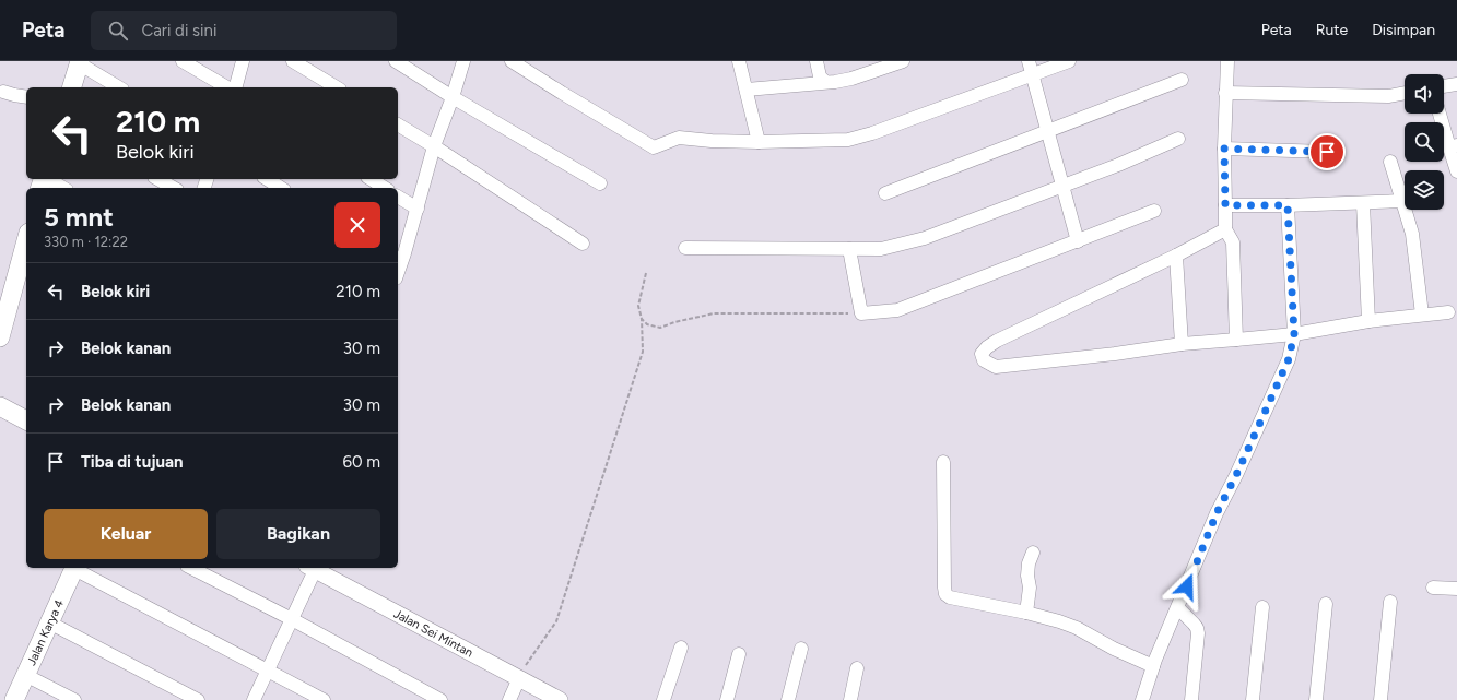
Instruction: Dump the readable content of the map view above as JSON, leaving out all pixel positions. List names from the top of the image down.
{
  "streets": {
    "main road": ["Jalan Karya 4"],
    "street": ["Jalan Sei Mintan"]
  },
  "page": {
    "header": "Peta",
    "search": "Cari di sini",
    "nav": ["Peta", "Rute", "Disimpan"],
    "turn": ["210 m", "Belok kiri"],
    "heading": ["5 mnt", "330 m · 12:22"],
    "list": [
      {
        "name": "Belok kiri",
        "value": "210 m"
      },
      {
        "name": "Belok kanan",
        "value": "30 m"
      },
      {
        "name": "Belok kanan",
        "value": "30 m"
      },
      {
        "name": "Tiba di tujuan",
        "value": "60 m"
      }
    ],
    "buttons": ["Keluar", "Bagikan"]
  }
}
